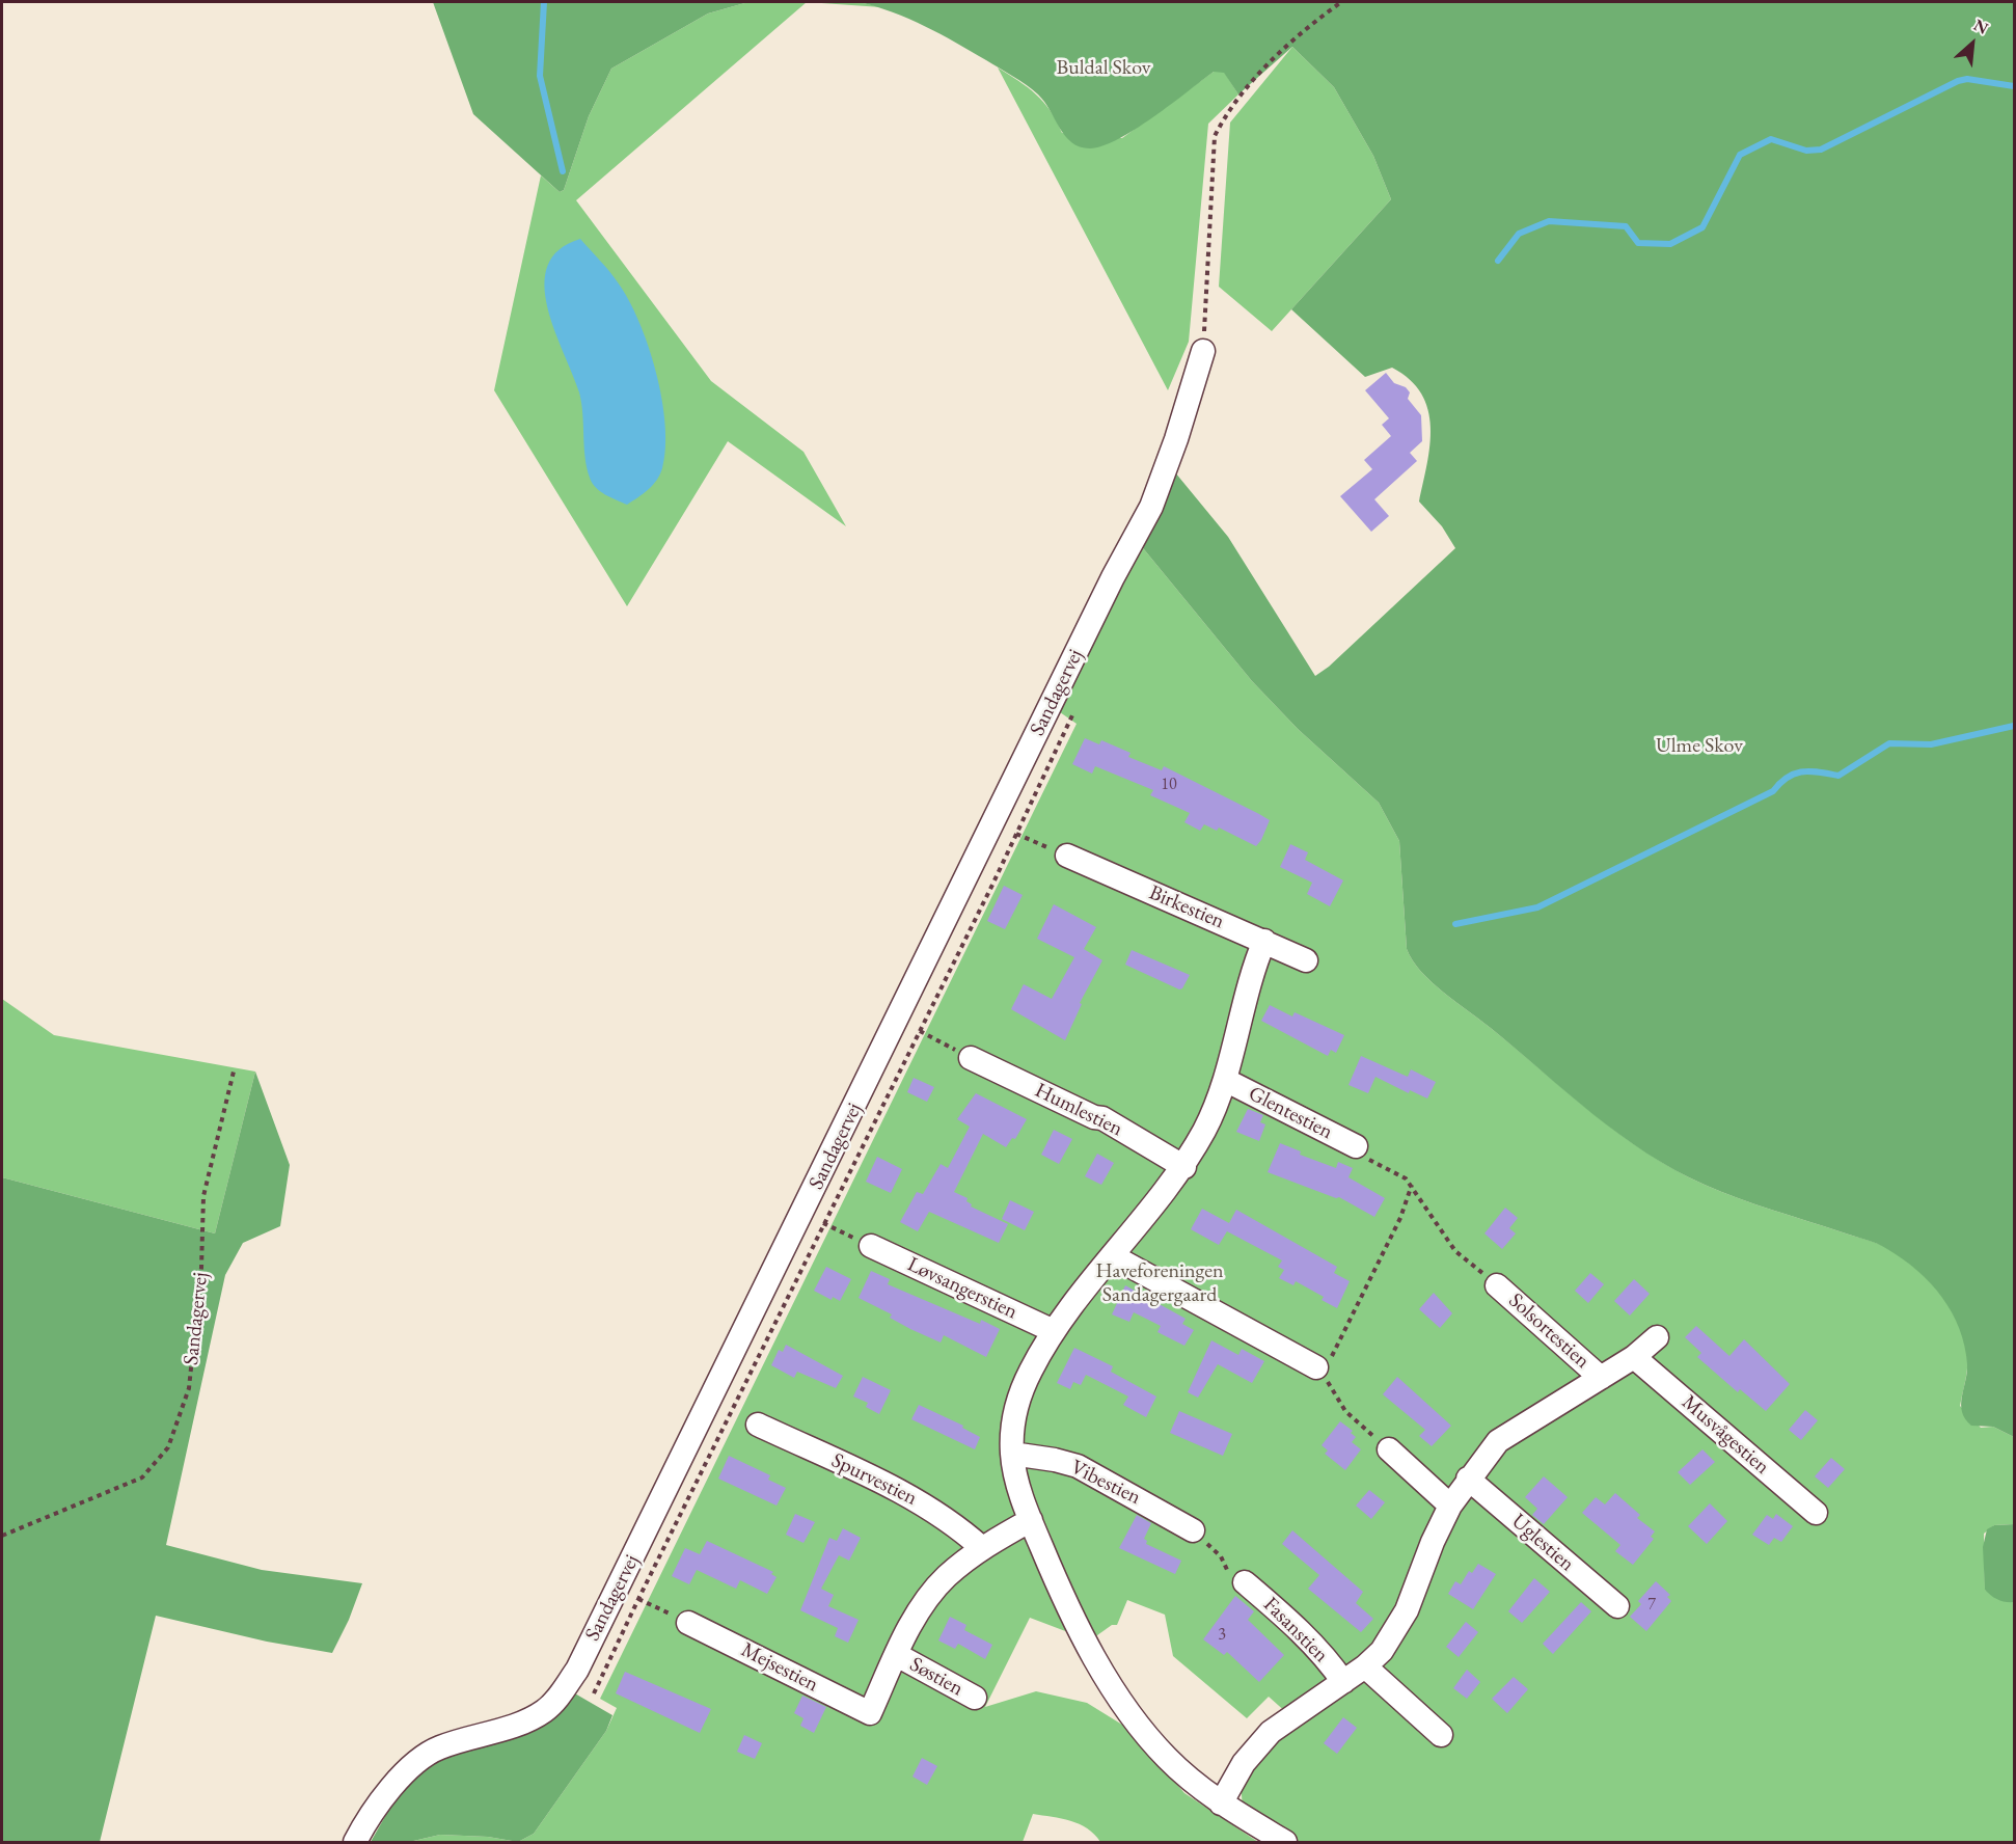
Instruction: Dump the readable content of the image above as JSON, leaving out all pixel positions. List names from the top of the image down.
{
  "streets": {
    "street": [
      "Sandagervej",
      "Birkestien",
      "Humlestien",
      "Glentestien",
      "Løvsangerstien",
      "Solsortestien",
      "Musvågestien",
      "Spurvestien",
      "Vibestien",
      "Uglestien",
      "Fasanstien",
      "Mejsestien",
      "Søstien"
    ]
  },
  "crossings": [
    ["Mejsestien", "Søstien"]
  ],
  "parks": ["Buldal Skov", "Ulme Skov", "Haveforeningen Sandagergaard"],
  "house_numbers": ["10", "7", "3"],
  "north": "top right"
}
